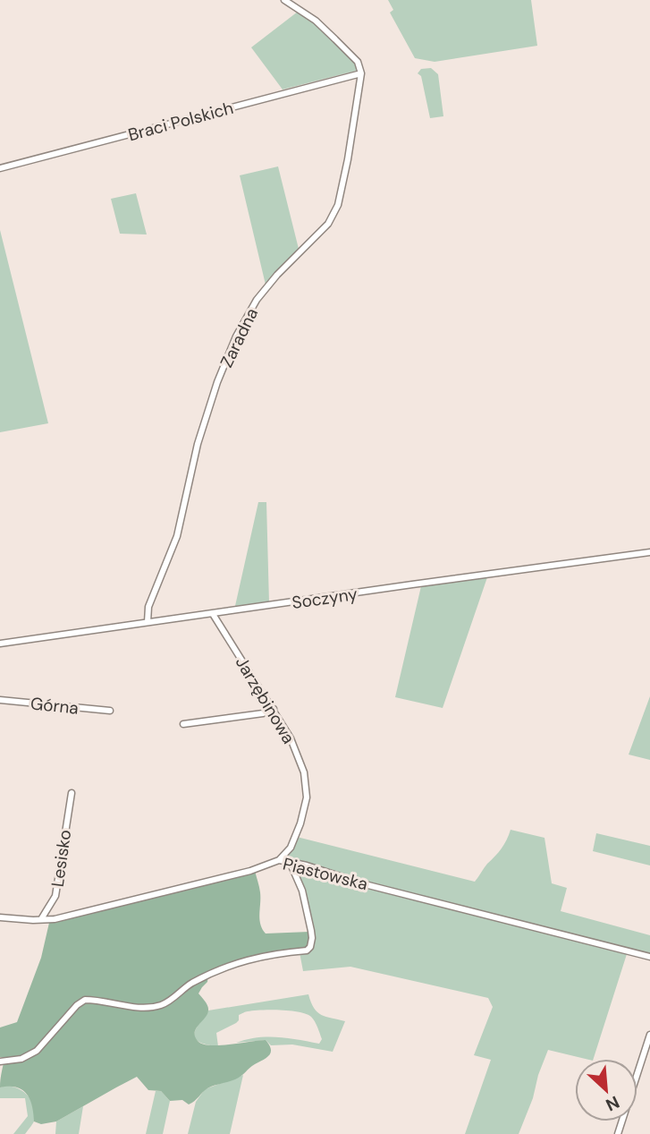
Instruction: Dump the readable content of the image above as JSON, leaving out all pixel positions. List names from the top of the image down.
{
  "streets": {
    "street": [
      "Braci Polskich",
      "Zaradna",
      "Soczyny",
      "Jarzębinowa",
      "Górna",
      "Lesisko",
      "Piastowska"
    ]
  },
  "crossings": [
    ["Braci Polskich", "Zaradna"],
    ["Zaradna", "Soczyny"],
    ["Soczyny", "Jarzębinowa"],
    ["Jarzębinowa", "Piastowska"],
    ["Lesisko", "Piastowska"]
  ],
  "north": "bottom right"
}
